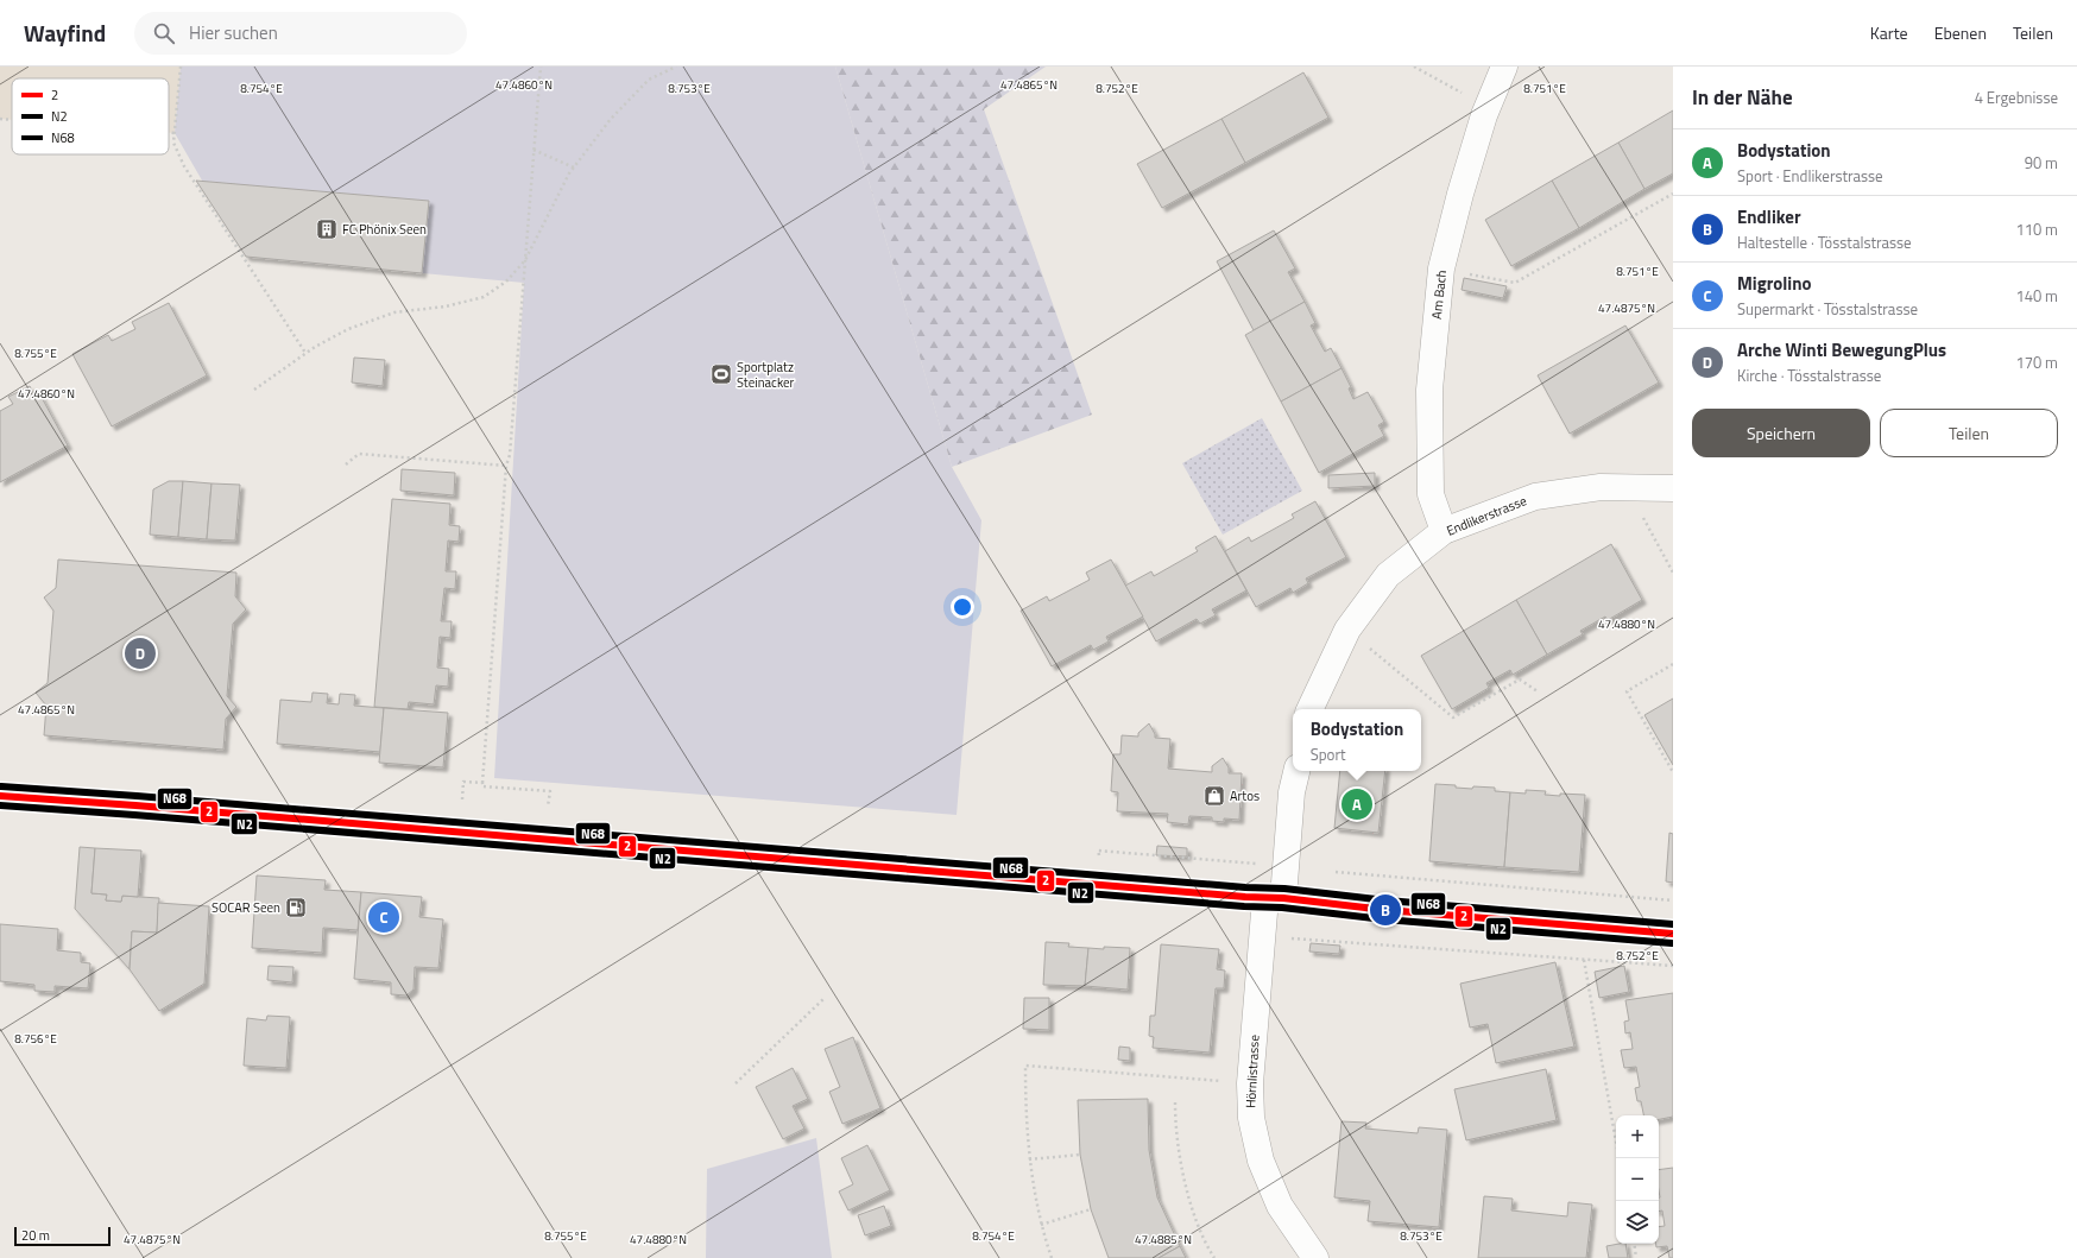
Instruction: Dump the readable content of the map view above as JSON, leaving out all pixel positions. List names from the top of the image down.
{
  "streets": {
    "street": ["Am Bach", "Endlikerstrasse", "Hörnlistrasse"]
  },
  "crossings": [
    ["Am Bach", "Endlikerstrasse"]
  ],
  "places": {
    "building": ["FC Phönix Seen"],
    "sports": ["Sportplatz Steinacker"],
    "shop": ["Artos"],
    "fuel station": ["SOCAR Seen"]
  },
  "lines": ["transit line N68", "transit line 2", "transit line N2"],
  "legend": ["2", "N2", "N68"],
  "scale_bar": "20 m",
  "page": {
    "header": "Wayfind",
    "search": "Hier suchen",
    "nav": ["Karte", "Ebenen", "Teilen"],
    "heading": ["In der Nähe", "4 Ergebnisse"],
    "list": [
      {
        "mark": "A",
        "name": "Bodystation",
        "note": "Sport · Endlikerstrasse",
        "value": "90 m"
      },
      {
        "mark": "B",
        "name": "Endliker",
        "note": "Haltestelle · Tösstalstrasse",
        "value": "110 m"
      },
      {
        "mark": "C",
        "name": "Migrolino",
        "note": "Supermarkt · Tösstalstrasse",
        "value": "140 m"
      },
      {
        "mark": "D",
        "name": "Arche Winti BewegungPlus",
        "note": "Kirche · Tösstalstrasse",
        "value": "170 m"
      }
    ],
    "buttons": ["Speichern", "Teilen"],
    "pins": [
      "D",
      "A",
      "B",
      "C"
    ],
    "popup": ["Bodystation", "Sport"],
    "map_buttons": ["+", "−"],
    "scale": "20 m"
  },
  "coordinates": [
    "47.4865°N",
    "47.4860°N",
    "8.754°E",
    "8.753°E",
    "8.752°E",
    "8.751°E",
    "47.4875°N",
    "8.755°E",
    "47.4880°N",
    "8.756°E",
    "47.4885°N"
  ]
}
